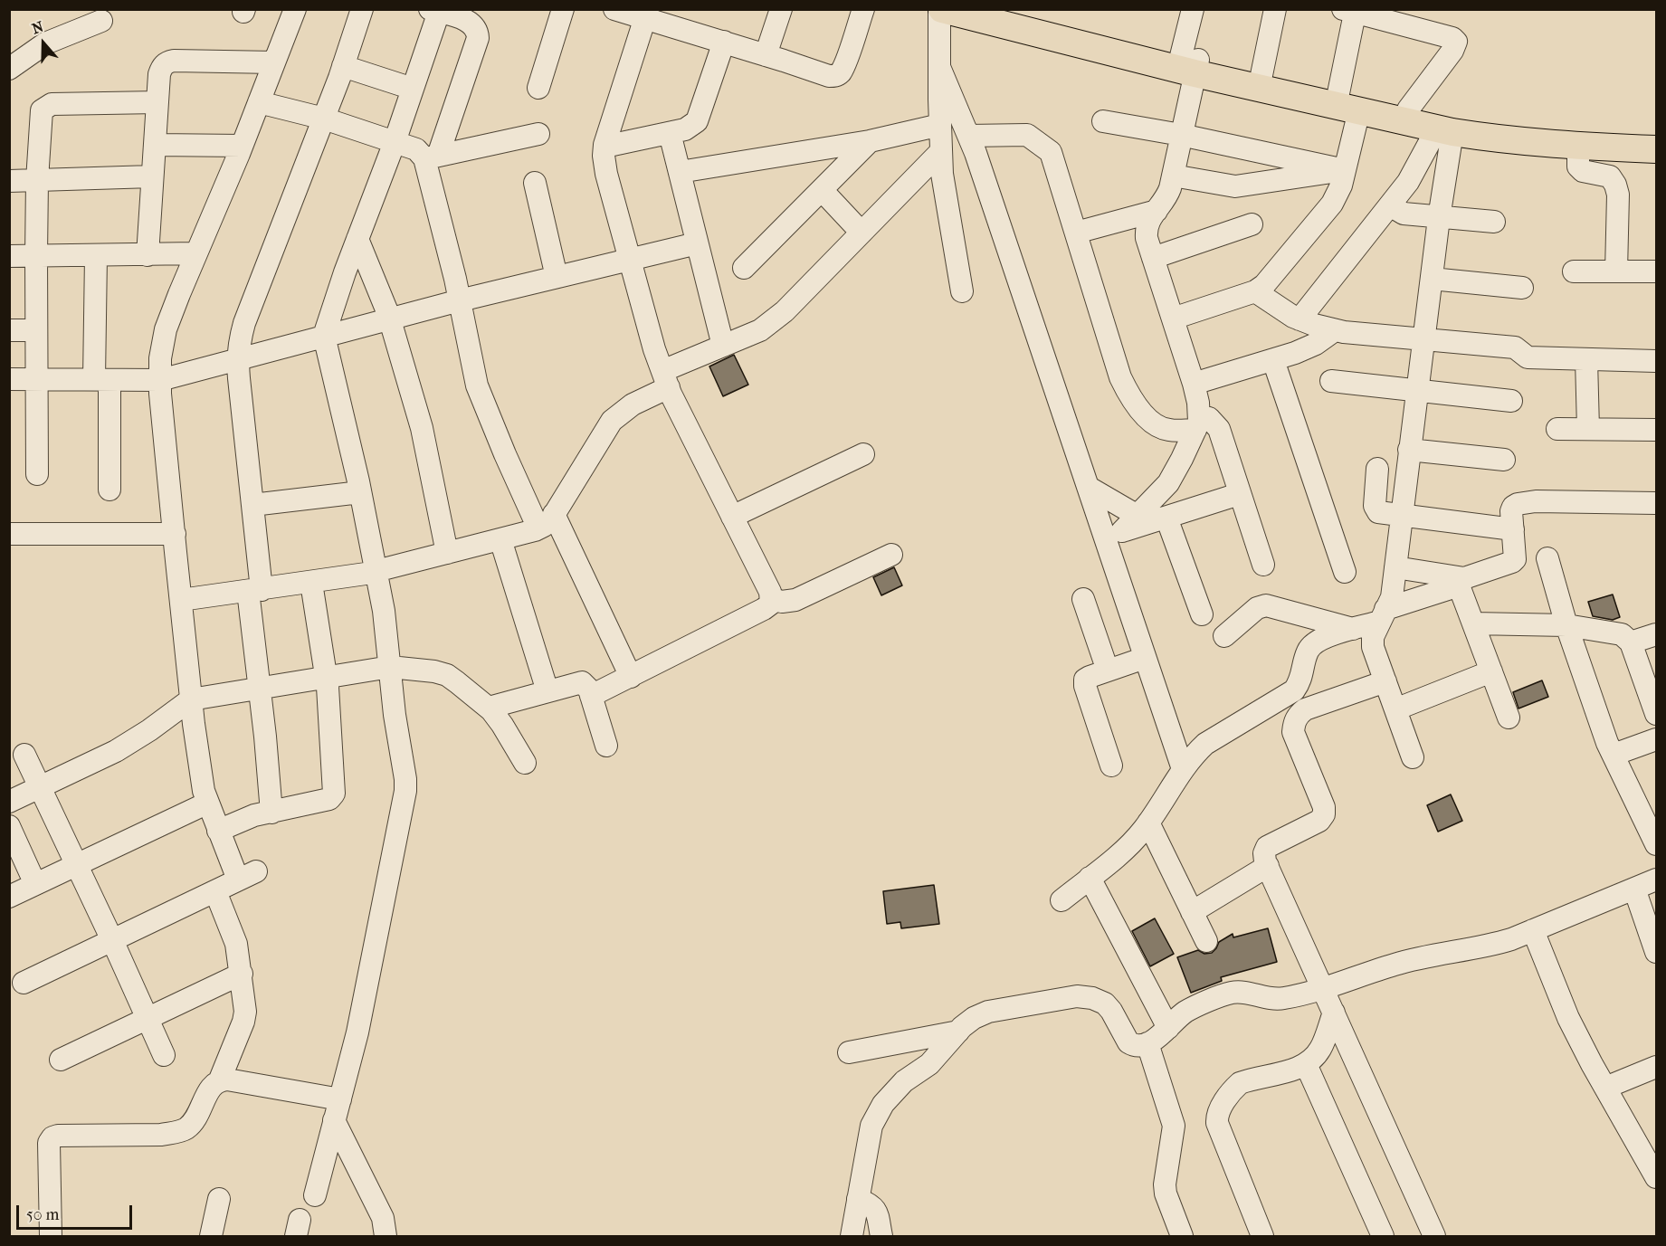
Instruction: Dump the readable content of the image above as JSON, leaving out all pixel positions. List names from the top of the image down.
{
  "scale_bar": "50 m",
  "north": "top"
}
